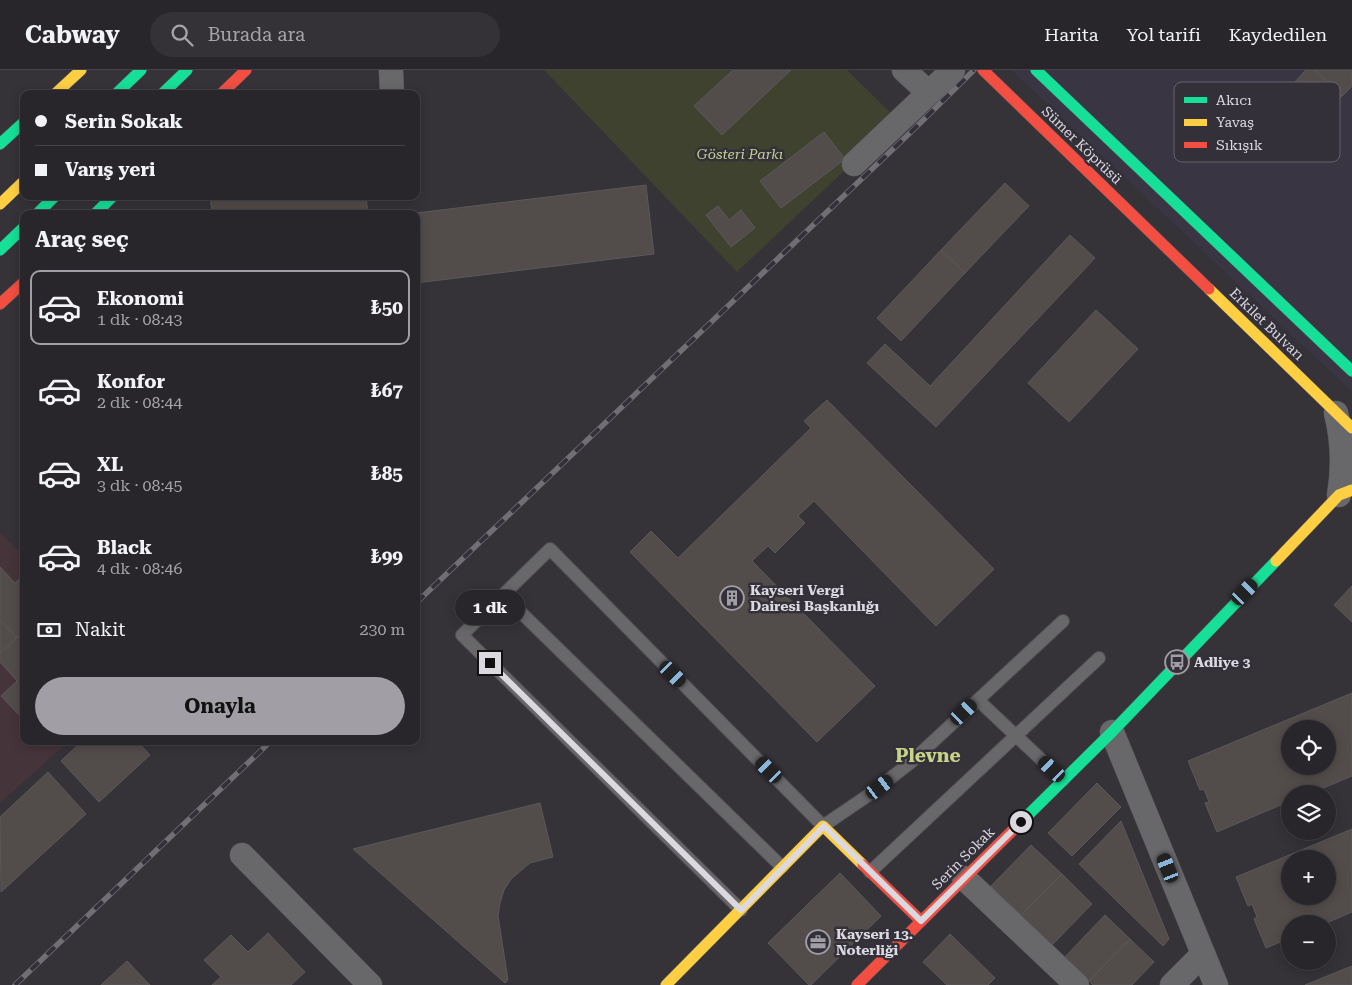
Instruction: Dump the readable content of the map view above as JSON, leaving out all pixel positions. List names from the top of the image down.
{
  "streets": {
    "main road": ["Sümer Köprüsü", "Erkilet Bulvarı", "Serin Sokak"]
  },
  "crossings": [
    ["Sümer Köprüsü", "Erkilet Bulvarı"]
  ],
  "districts": ["Plevne"],
  "parks": ["Gösteri Parkı"],
  "places": {
    "building": ["Kayseri Vergi Dairesi Başkanlığı"],
    "bus stop": ["Adliye 3"],
    "office": ["Kayseri 13. Noterliği"]
  },
  "legend": ["Akıcı", "Yavaş", "Sıkışık"],
  "page": {
    "header": "Cabway",
    "search": "Burada ara",
    "nav": ["Harita", "Yol tarifi", "Kaydedilen"],
    "banner": ["Serin Sokak", "Varış yeri"],
    "heading": "Araç seç",
    "list": [
      {
        "name": "Ekonomi",
        "note": "1 dk · 08:43",
        "value": "₺50"
      },
      {
        "name": "Konfor",
        "note": "2 dk · 08:44",
        "value": "₺67"
      },
      {
        "name": "XL",
        "note": "3 dk · 08:45",
        "value": "₺85"
      },
      {
        "name": "Black",
        "note": "4 dk · 08:46",
        "value": "₺99"
      }
    ],
    "bubble": "1 dk",
    "pay": ["Nakit", "230 m"],
    "buttons": "Onayla",
    "map_buttons": ["+", "−"]
  }
}
